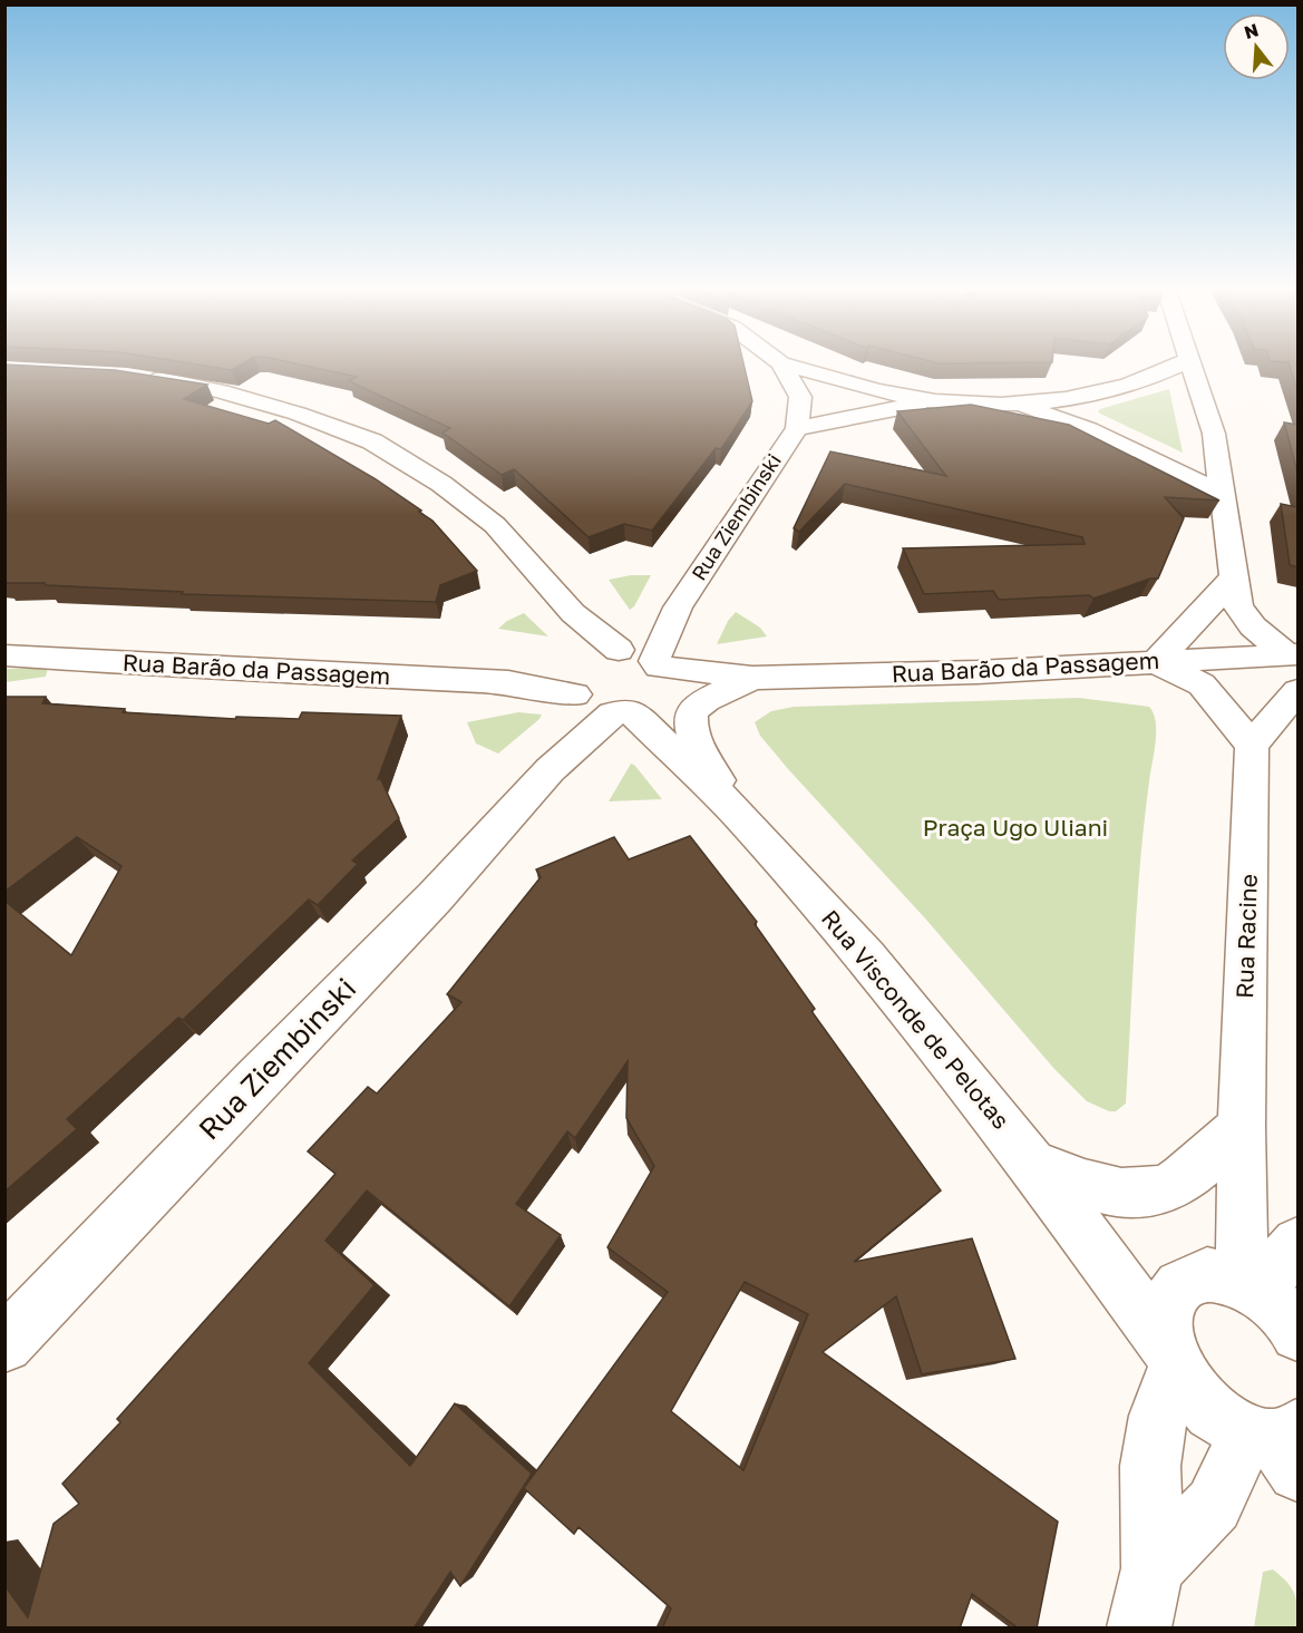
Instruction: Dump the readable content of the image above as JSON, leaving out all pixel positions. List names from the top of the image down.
{
  "streets": {
    "street": [
      "Rua Ziembinski",
      "Rua Barão da Passagem",
      "Rua Racine",
      "Rua Visconde de Pelotas"
    ]
  },
  "crossings": [
    ["Rua Ziembinski", "Rua Barão da Passagem"],
    ["Rua Ziembinski", "Rua Visconde de Pelotas"],
    ["Rua Barão da Passagem", "Rua Visconde de Pelotas"]
  ],
  "parks": ["Praça Ugo Uliani"],
  "north": "top"
}
